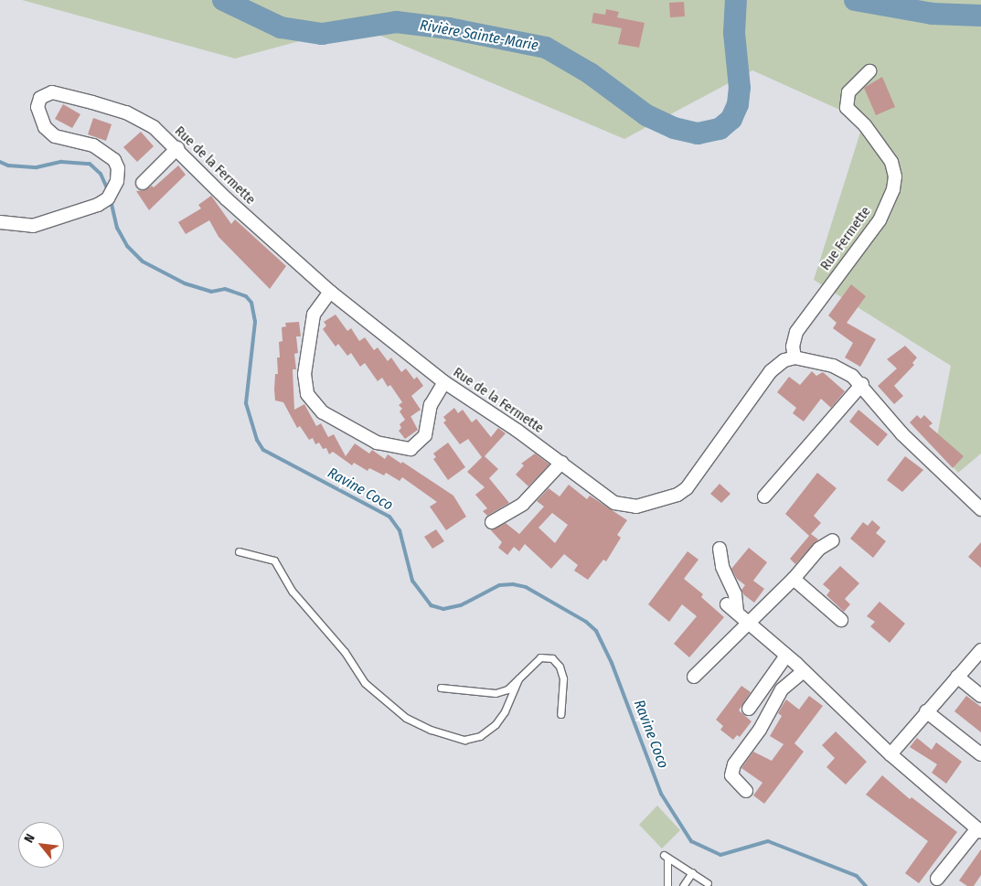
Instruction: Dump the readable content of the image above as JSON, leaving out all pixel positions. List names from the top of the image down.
{
  "streets": {
    "street": ["Rue de la Fermette", "Rue Fermette"]
  },
  "crossings": [
    ["Rue de la Fermette", "Rue Fermette"]
  ],
  "water": ["Rivière Sainte-Marie", "Ravine Coco"],
  "north": "top left"
}
